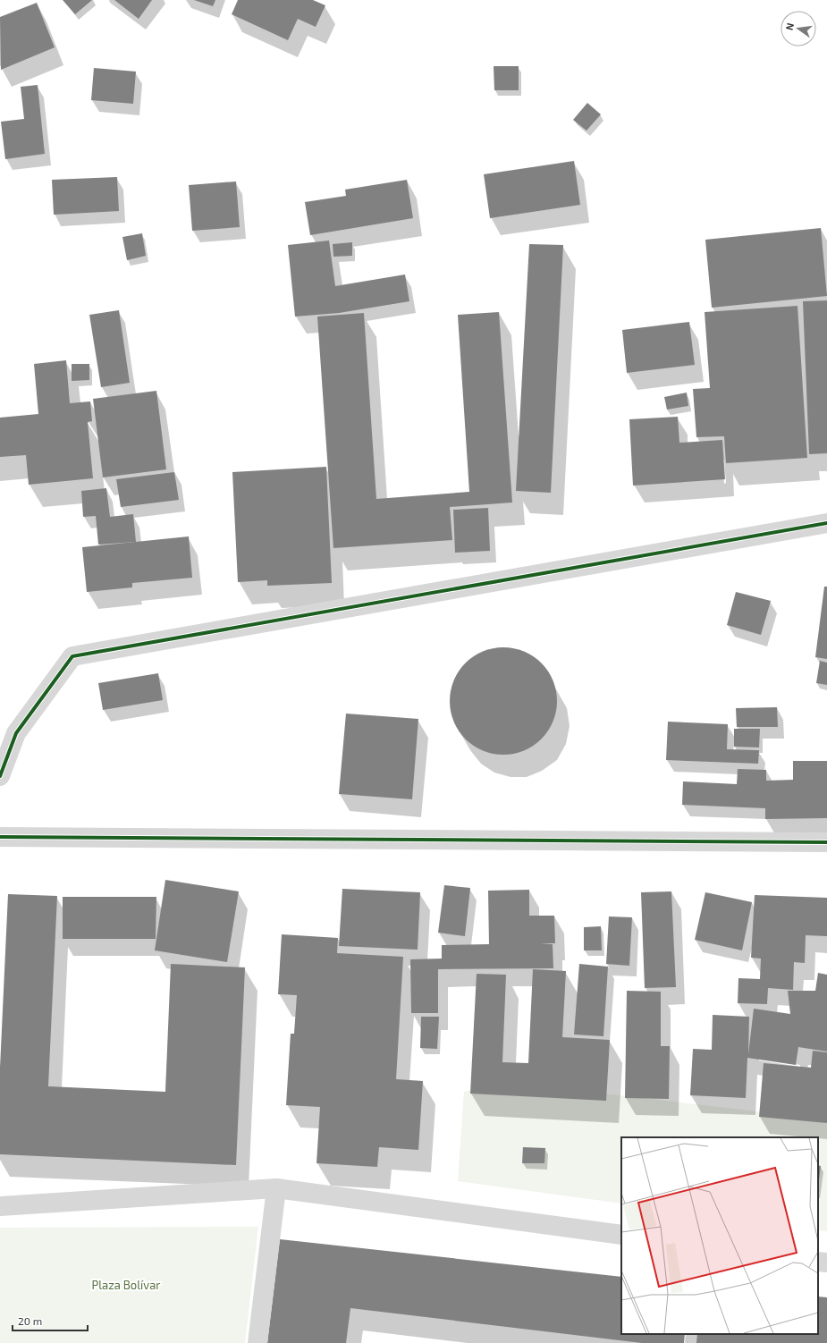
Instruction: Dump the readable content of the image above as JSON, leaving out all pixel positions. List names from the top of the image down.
{
  "parks": ["Plaza Bolívar"],
  "scale_bar": "20 m",
  "north": "left"
}
